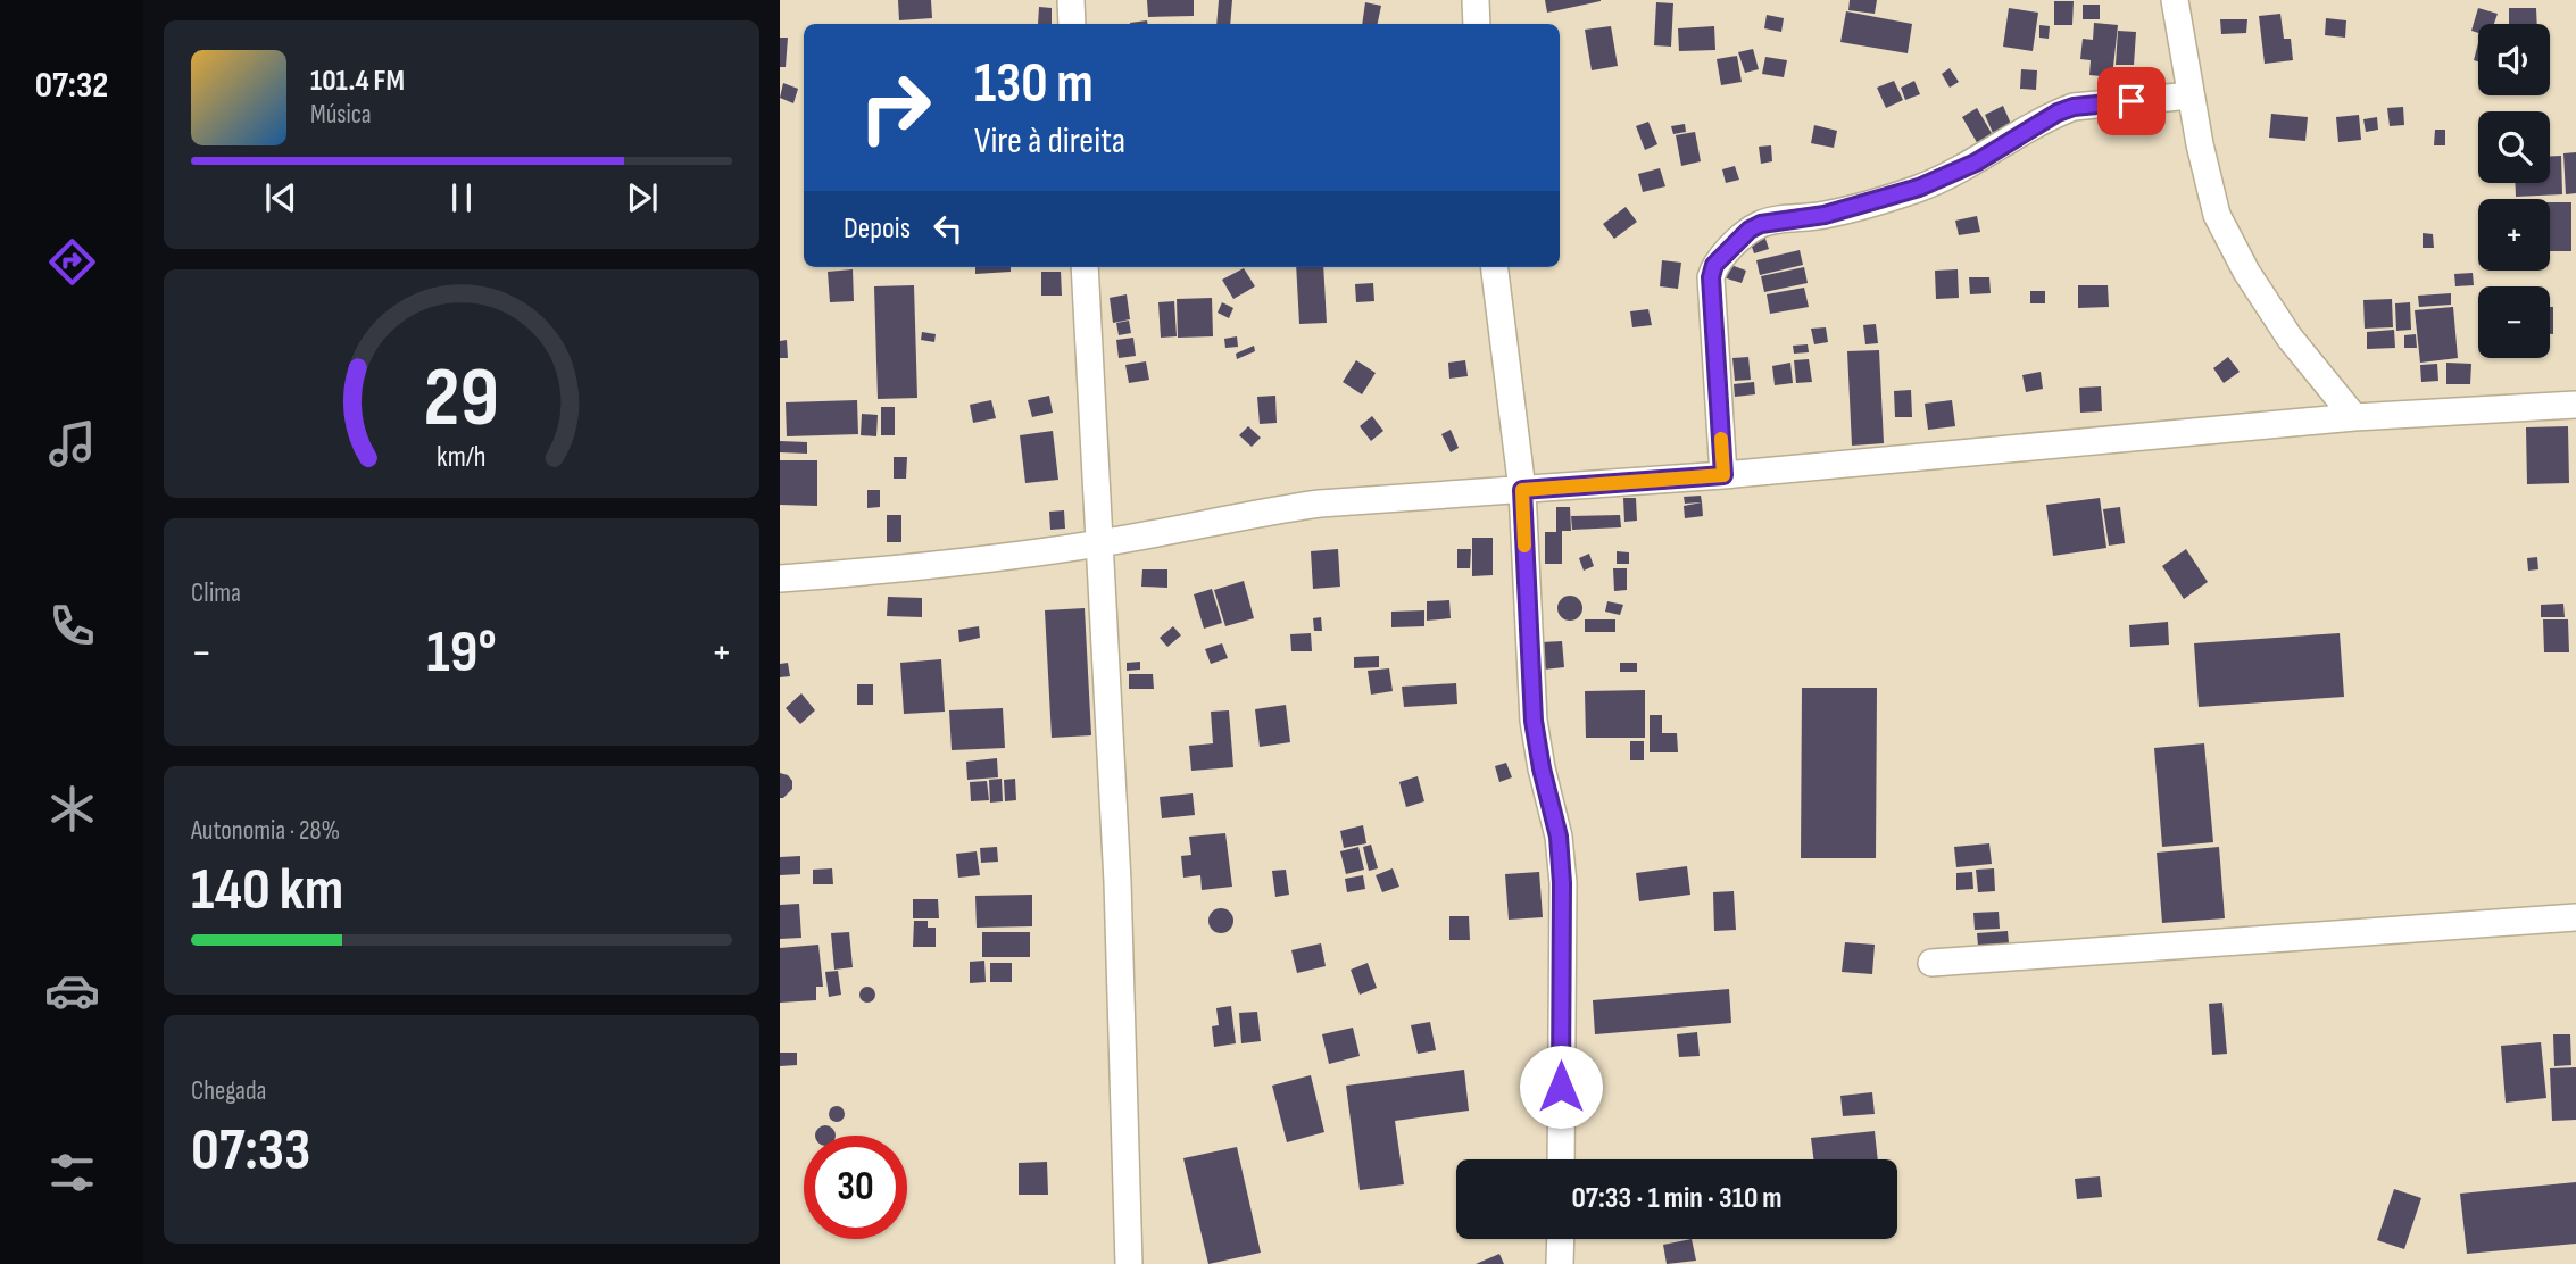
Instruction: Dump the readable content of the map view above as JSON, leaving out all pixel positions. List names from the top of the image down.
{
  "page": {
    "tabs": "07:32",
    "map_buttons": ["+", "−"],
    "turn": ["130 m", "Vire à direita"],
    "song": ["101.4 FM", "Música"],
    "then": "Depois",
    "tile": [
      "Clima",
      ["Autonomia · 28%", "140 km"],
      ["Chegada", "07:33"]
    ],
    "heat": ["−", "19°", "+"],
    "limit": "30",
    "trip": "07:33 · 1 min · 310 m",
    "gauge": ["29", "km/h"]
  }
}
